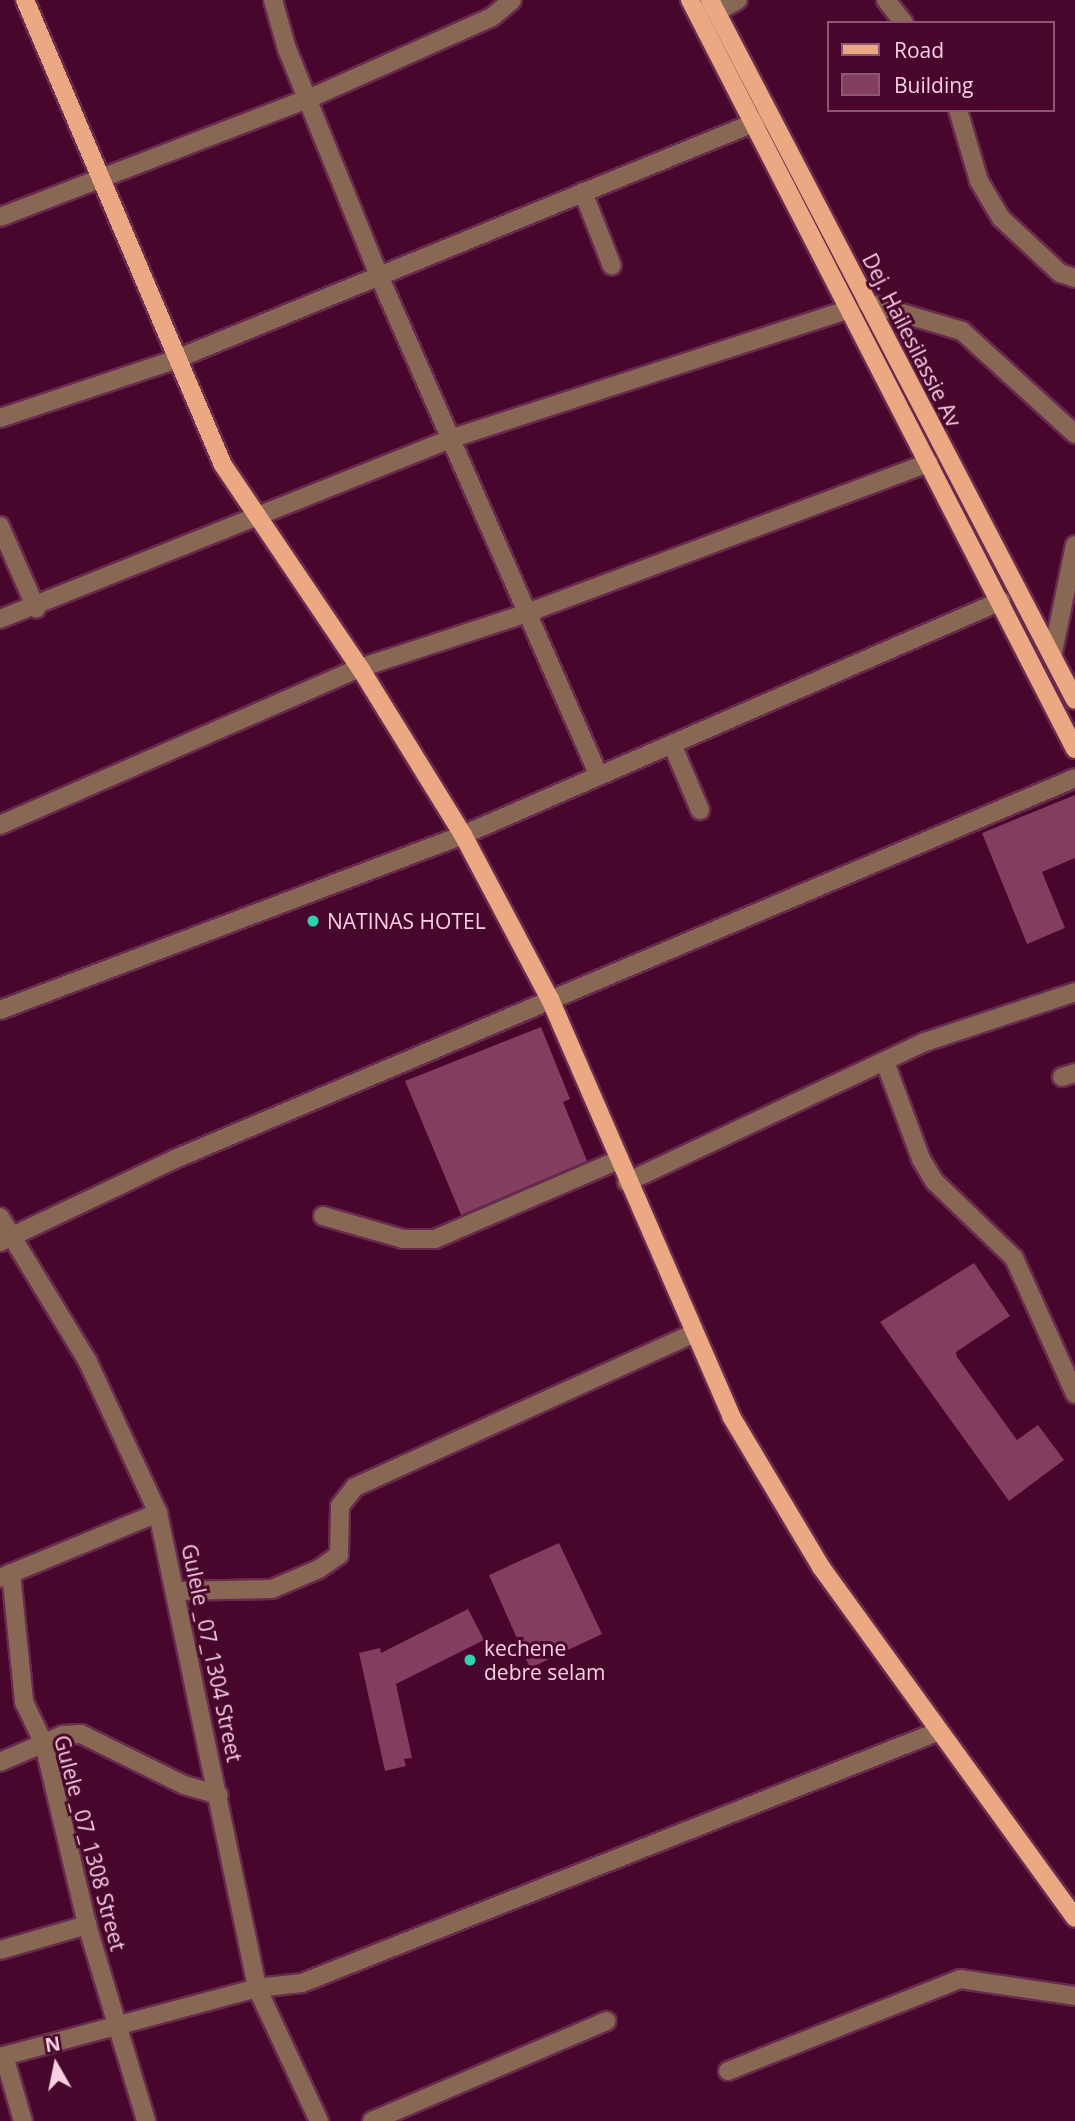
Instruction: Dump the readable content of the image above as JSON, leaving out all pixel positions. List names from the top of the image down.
{
  "streets": {
    "main road": ["Dej. Hailesilassie Av"],
    "street": ["Gulele _07_1304 Street", "Gulele _07_1308 Street"]
  },
  "places": ["NATINAS HOTEL", "kechene debre selam"],
  "legend": ["Road", "Building"],
  "north": "top"
}
